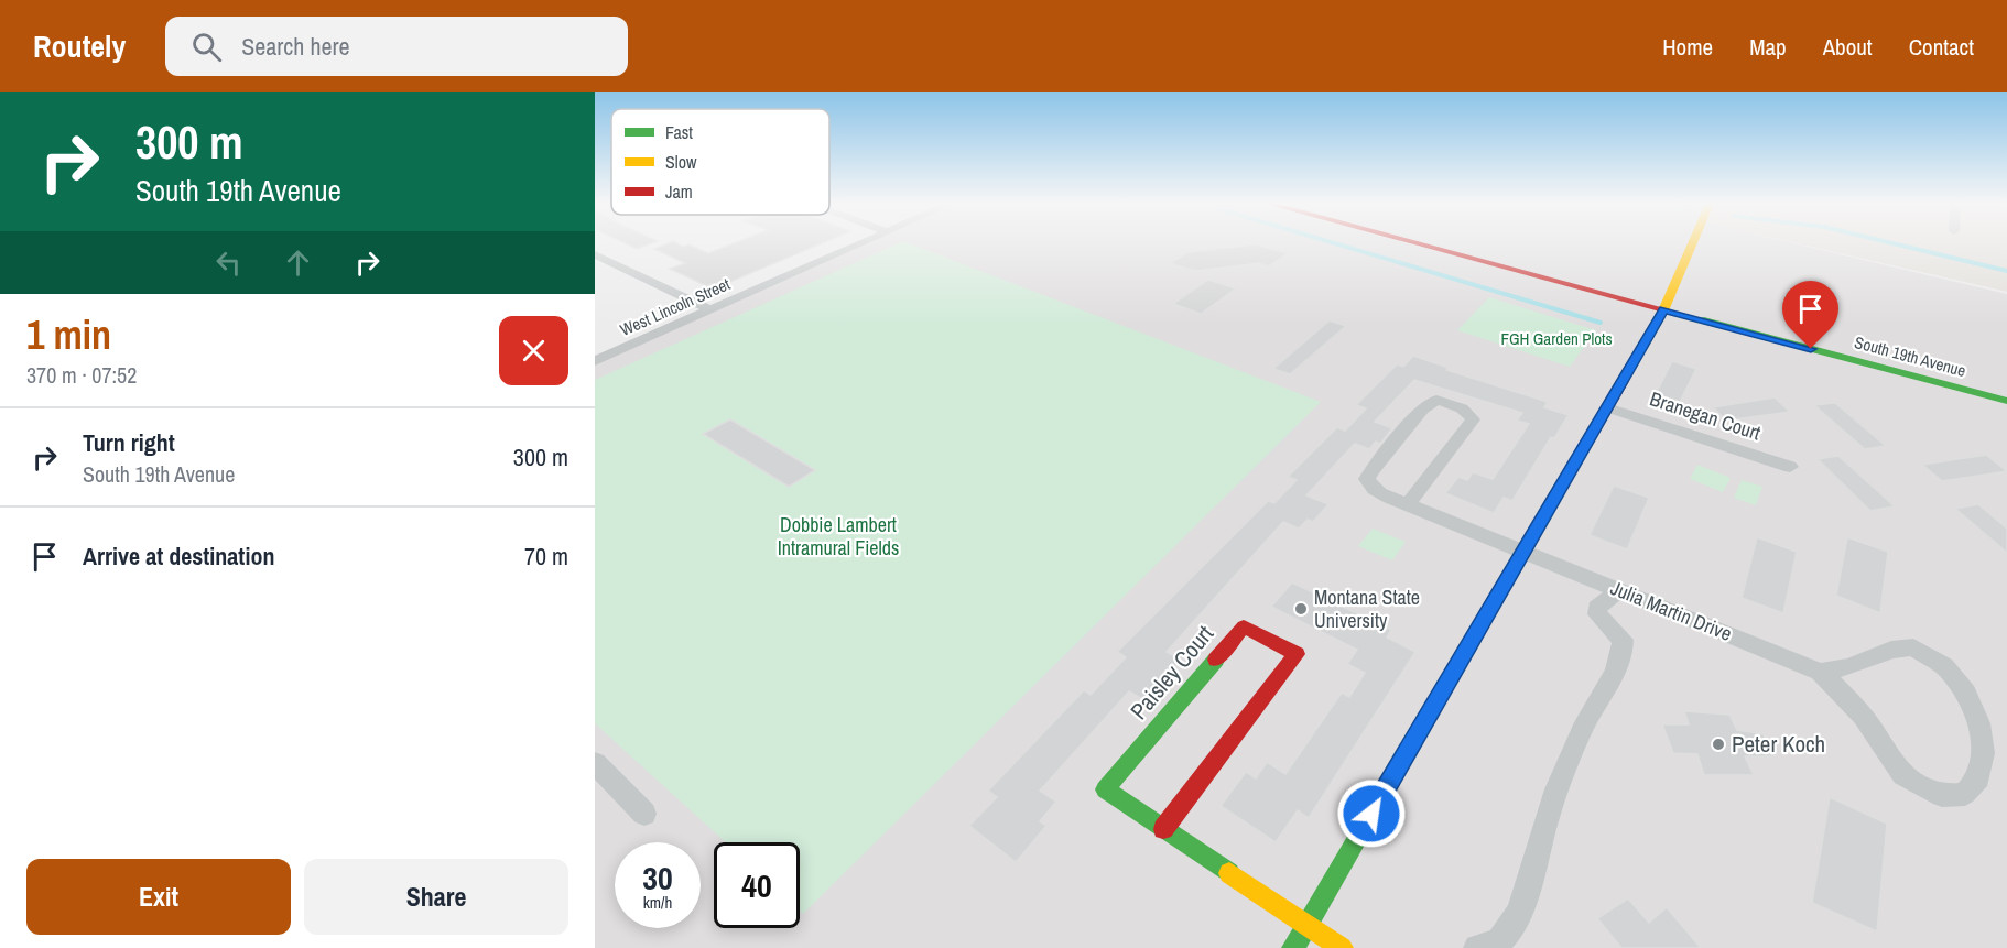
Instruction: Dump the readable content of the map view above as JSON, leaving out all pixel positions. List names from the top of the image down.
{
  "streets": {
    "street": [
      "West Lincoln Street",
      "South 19th Avenue",
      "Branegan Court",
      "Julia Martin Drive",
      "Paisley Court"
    ]
  },
  "parks": ["FGH Garden Plots", "Dobbie Lambert Intramural Fields"],
  "places": ["Montana State University", "Peter Koch"],
  "legend": ["Fast", "Slow", "Jam"],
  "page": {
    "header": "Routely",
    "search": "Search here",
    "nav": [
      "Home",
      "Map",
      "About",
      "Contact"
    ],
    "turn": ["300 m", "South 19th Avenue"],
    "heading": ["1 min", "370 m · 07:52"],
    "list": [
      {
        "name": "Turn right",
        "note": "South 19th Avenue",
        "value": "300 m"
      },
      {
        "name": "Arrive at destination",
        "value": "70 m"
      }
    ],
    "speed": "30 km/h",
    "limit": "40",
    "buttons": ["Exit", "Share"]
  }
}
